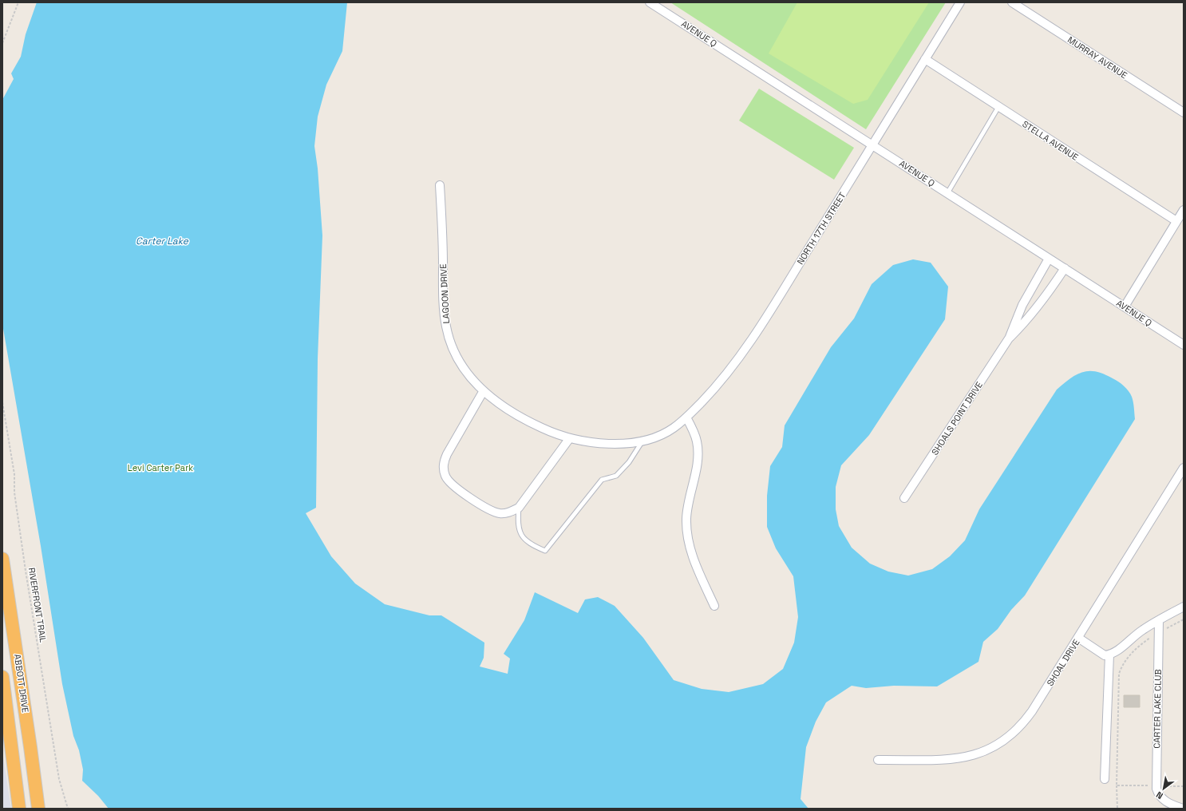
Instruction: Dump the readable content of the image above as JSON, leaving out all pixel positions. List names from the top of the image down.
{
  "streets": {
    "highway": ["ABBOTT DRIVE"],
    "street": [
      "AVENUE Q",
      "MURRAY AVENUE",
      "STELLA AVENUE",
      "NORTH 17TH STREET",
      "LAGOON DRIVE",
      "SHOALS POINT DRIVE",
      "SHOAL DRIVE",
      "CARTER LAKE CLUB"
    ],
    "path": ["RIVERFRONT TRAIL"]
  },
  "crossings": [
    ["AVENUE Q", "NORTH 17TH STREET"],
    ["AVENUE Q", "SHOALS POINT DRIVE"],
    ["STELLA AVENUE", "NORTH 17TH STREET"],
    ["NORTH 17TH STREET", "LAGOON DRIVE"]
  ],
  "water": ["Carter Lake"],
  "parks": ["Levi Carter Park"],
  "north": "bottom left"
}
